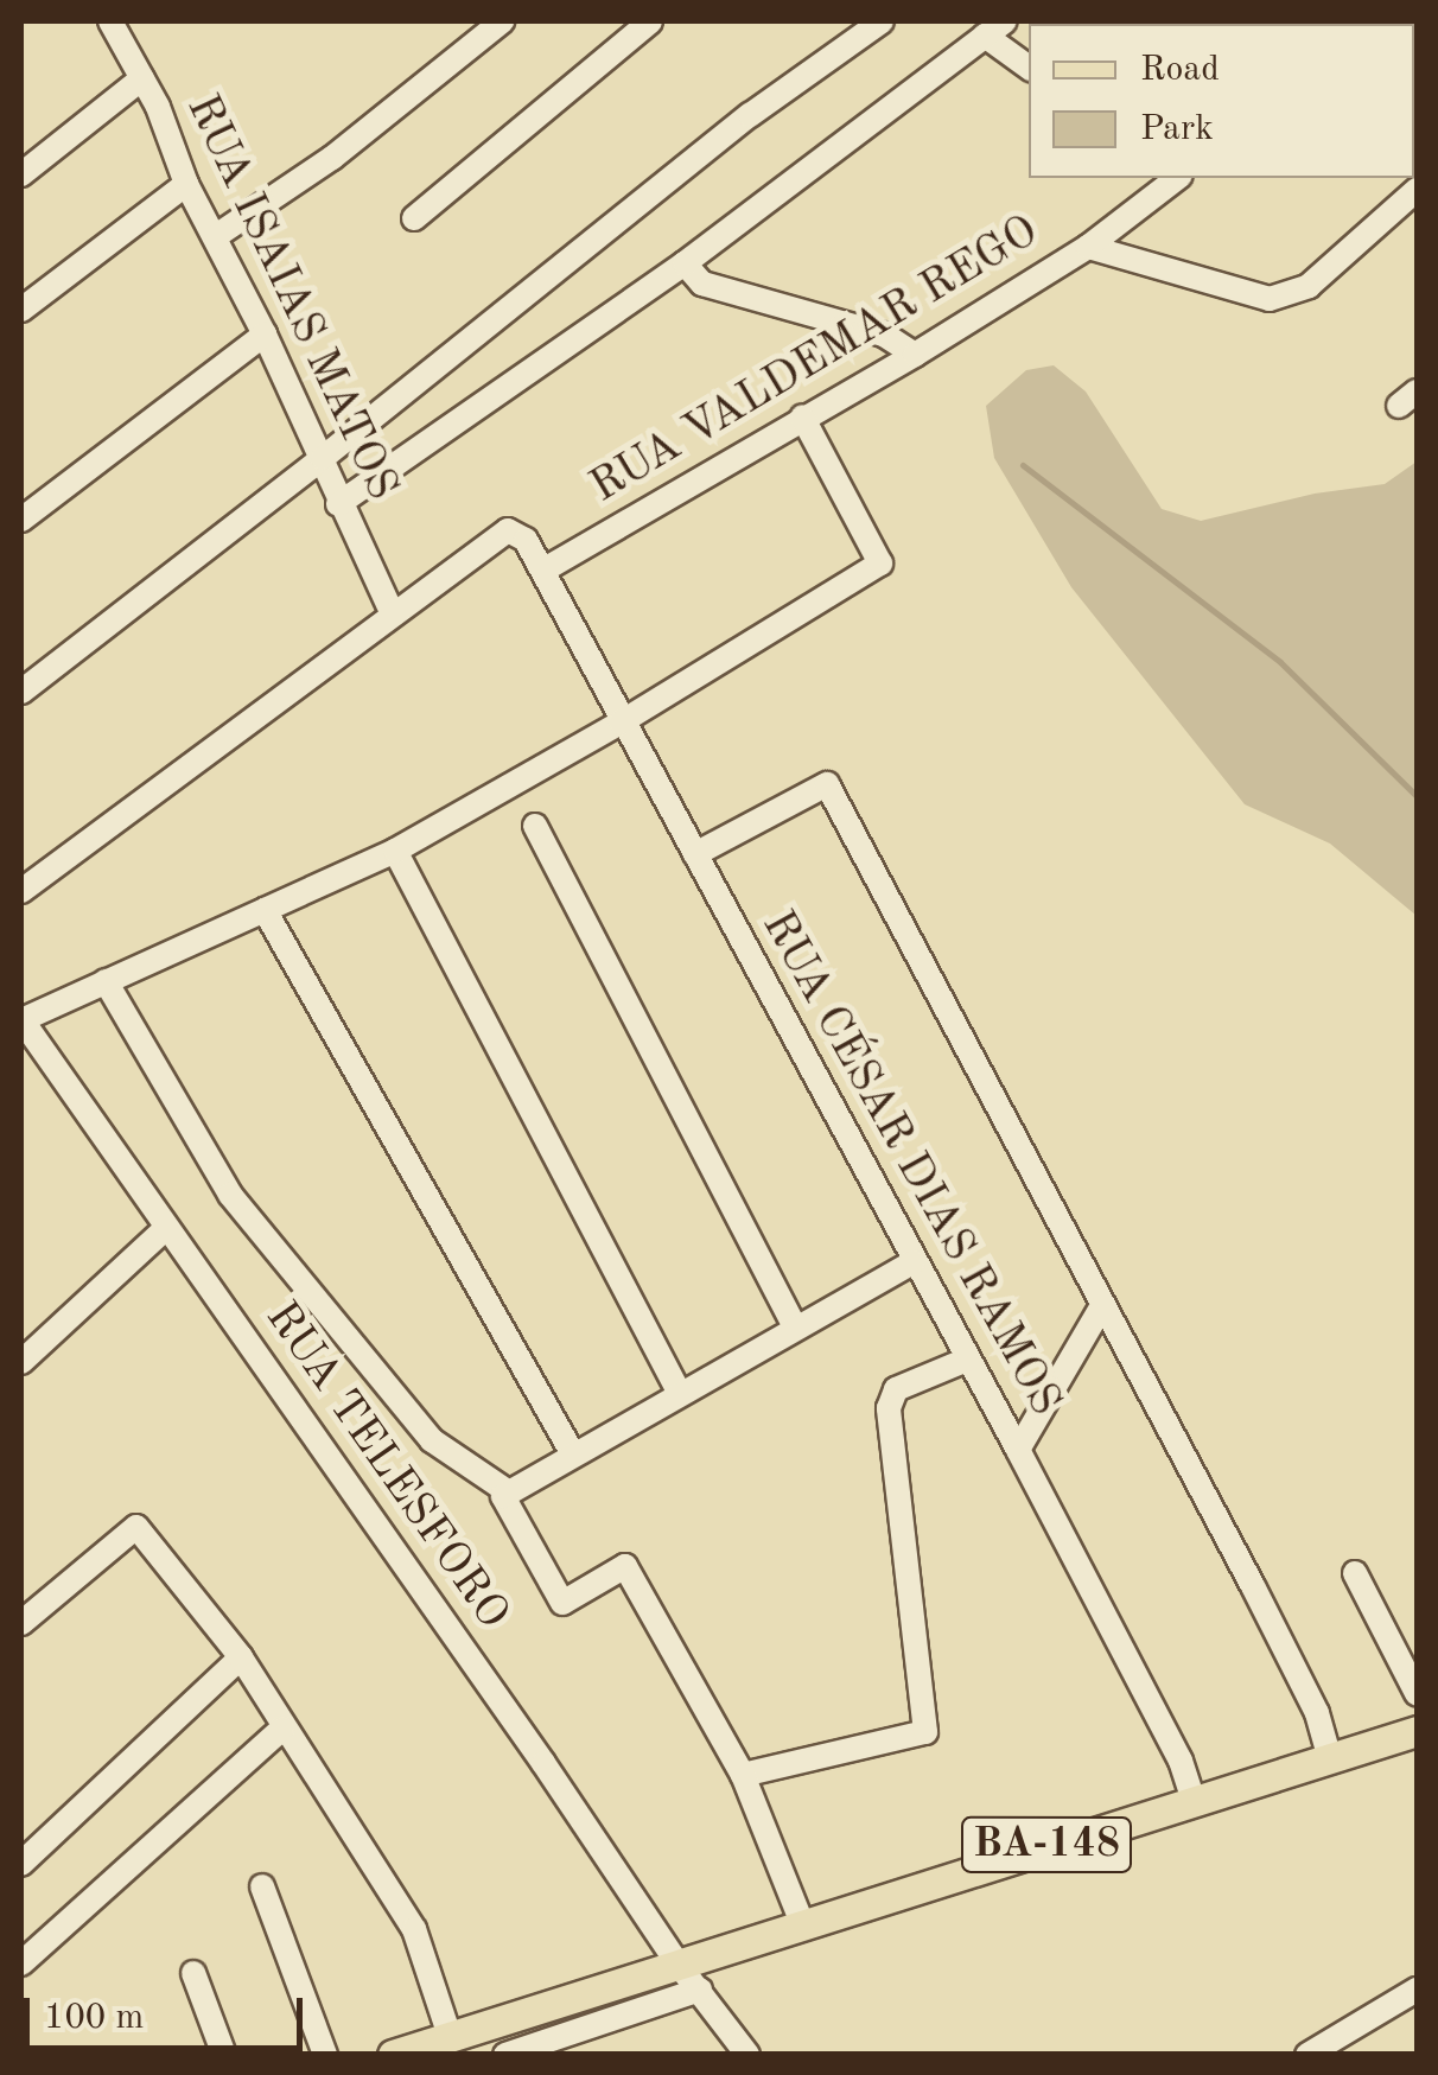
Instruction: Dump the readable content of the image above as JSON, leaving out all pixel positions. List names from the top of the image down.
{
  "streets": {
    "main road": ["BA-148"],
    "street": [
      "RUA ISAIAS MATOS",
      "RUA VALDEMAR REGO",
      "RUA CÉSAR DIAS RAMOS",
      "RUA TELESFORO"
    ]
  },
  "crossings": [
    ["RUA VALDEMAR REGO", "RUA CÉSAR DIAS RAMOS"],
    ["RUA CÉSAR DIAS RAMOS", "BA-148"],
    ["RUA TELESFORO", "BA-148"]
  ],
  "legend": ["Road", "Park"],
  "scale_bar": "100 m"
}
